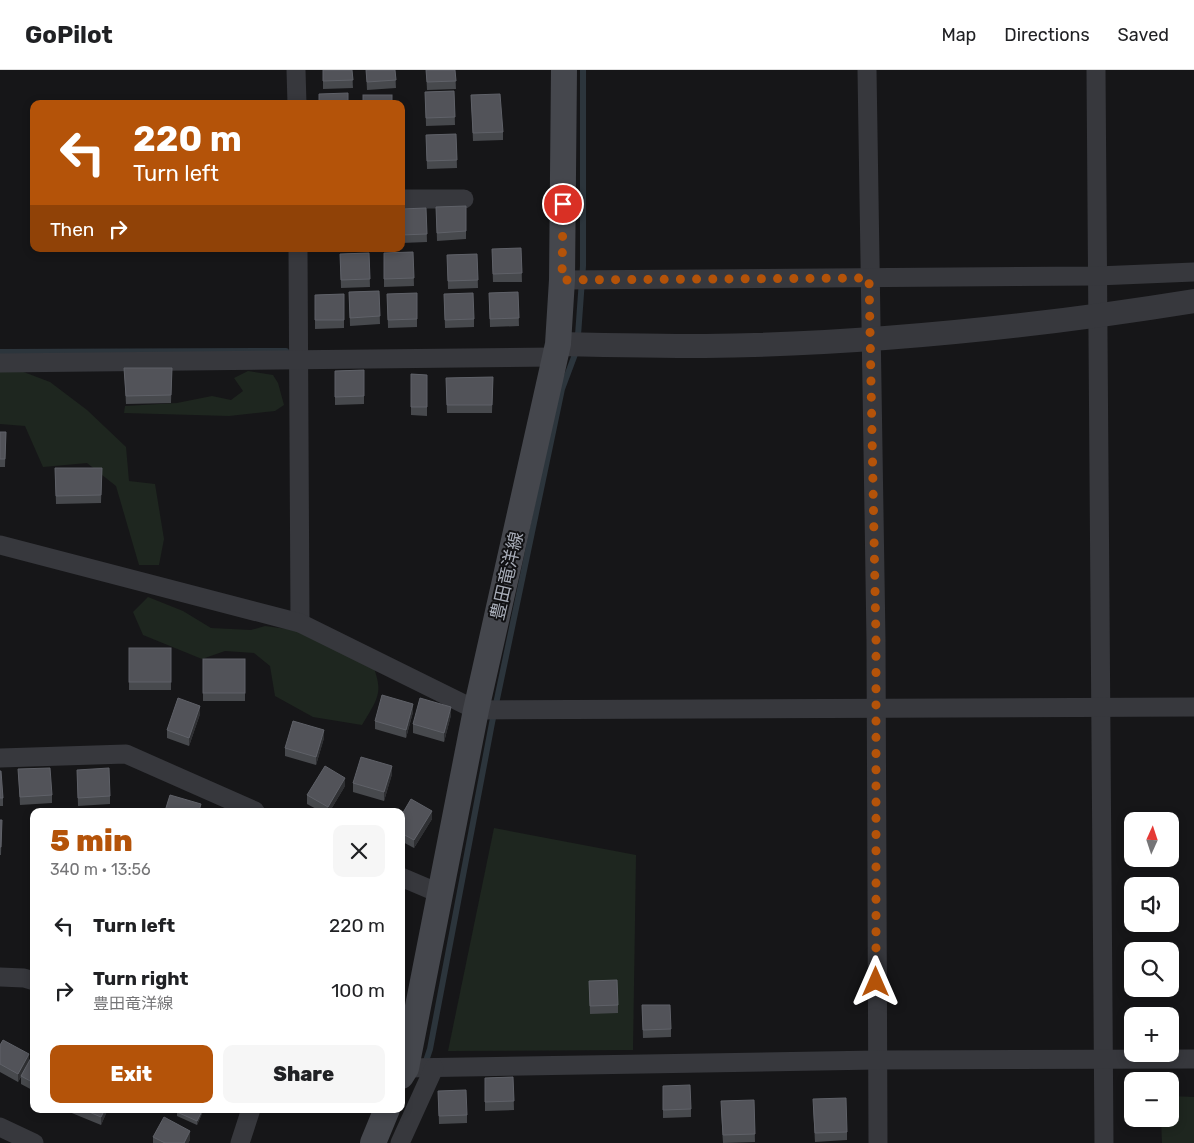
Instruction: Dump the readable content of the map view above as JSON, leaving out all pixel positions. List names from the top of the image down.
{
  "streets": {
    "main road": ["豊田竜洋線"]
  },
  "north": "top",
  "page": {
    "header": "GoPilot",
    "nav": ["Map", "Directions", "Saved"],
    "turn": ["220 m", "Turn left"],
    "then": "Then",
    "heading": ["5 min", "340 m · 13:56"],
    "map_buttons": ["+", "−"],
    "list": [
      {
        "name": "Turn left",
        "value": "220 m"
      },
      {
        "name": "Turn right",
        "note": "豊田竜洋線",
        "value": "100 m"
      }
    ],
    "buttons": ["Exit", "Share"]
  }
}
